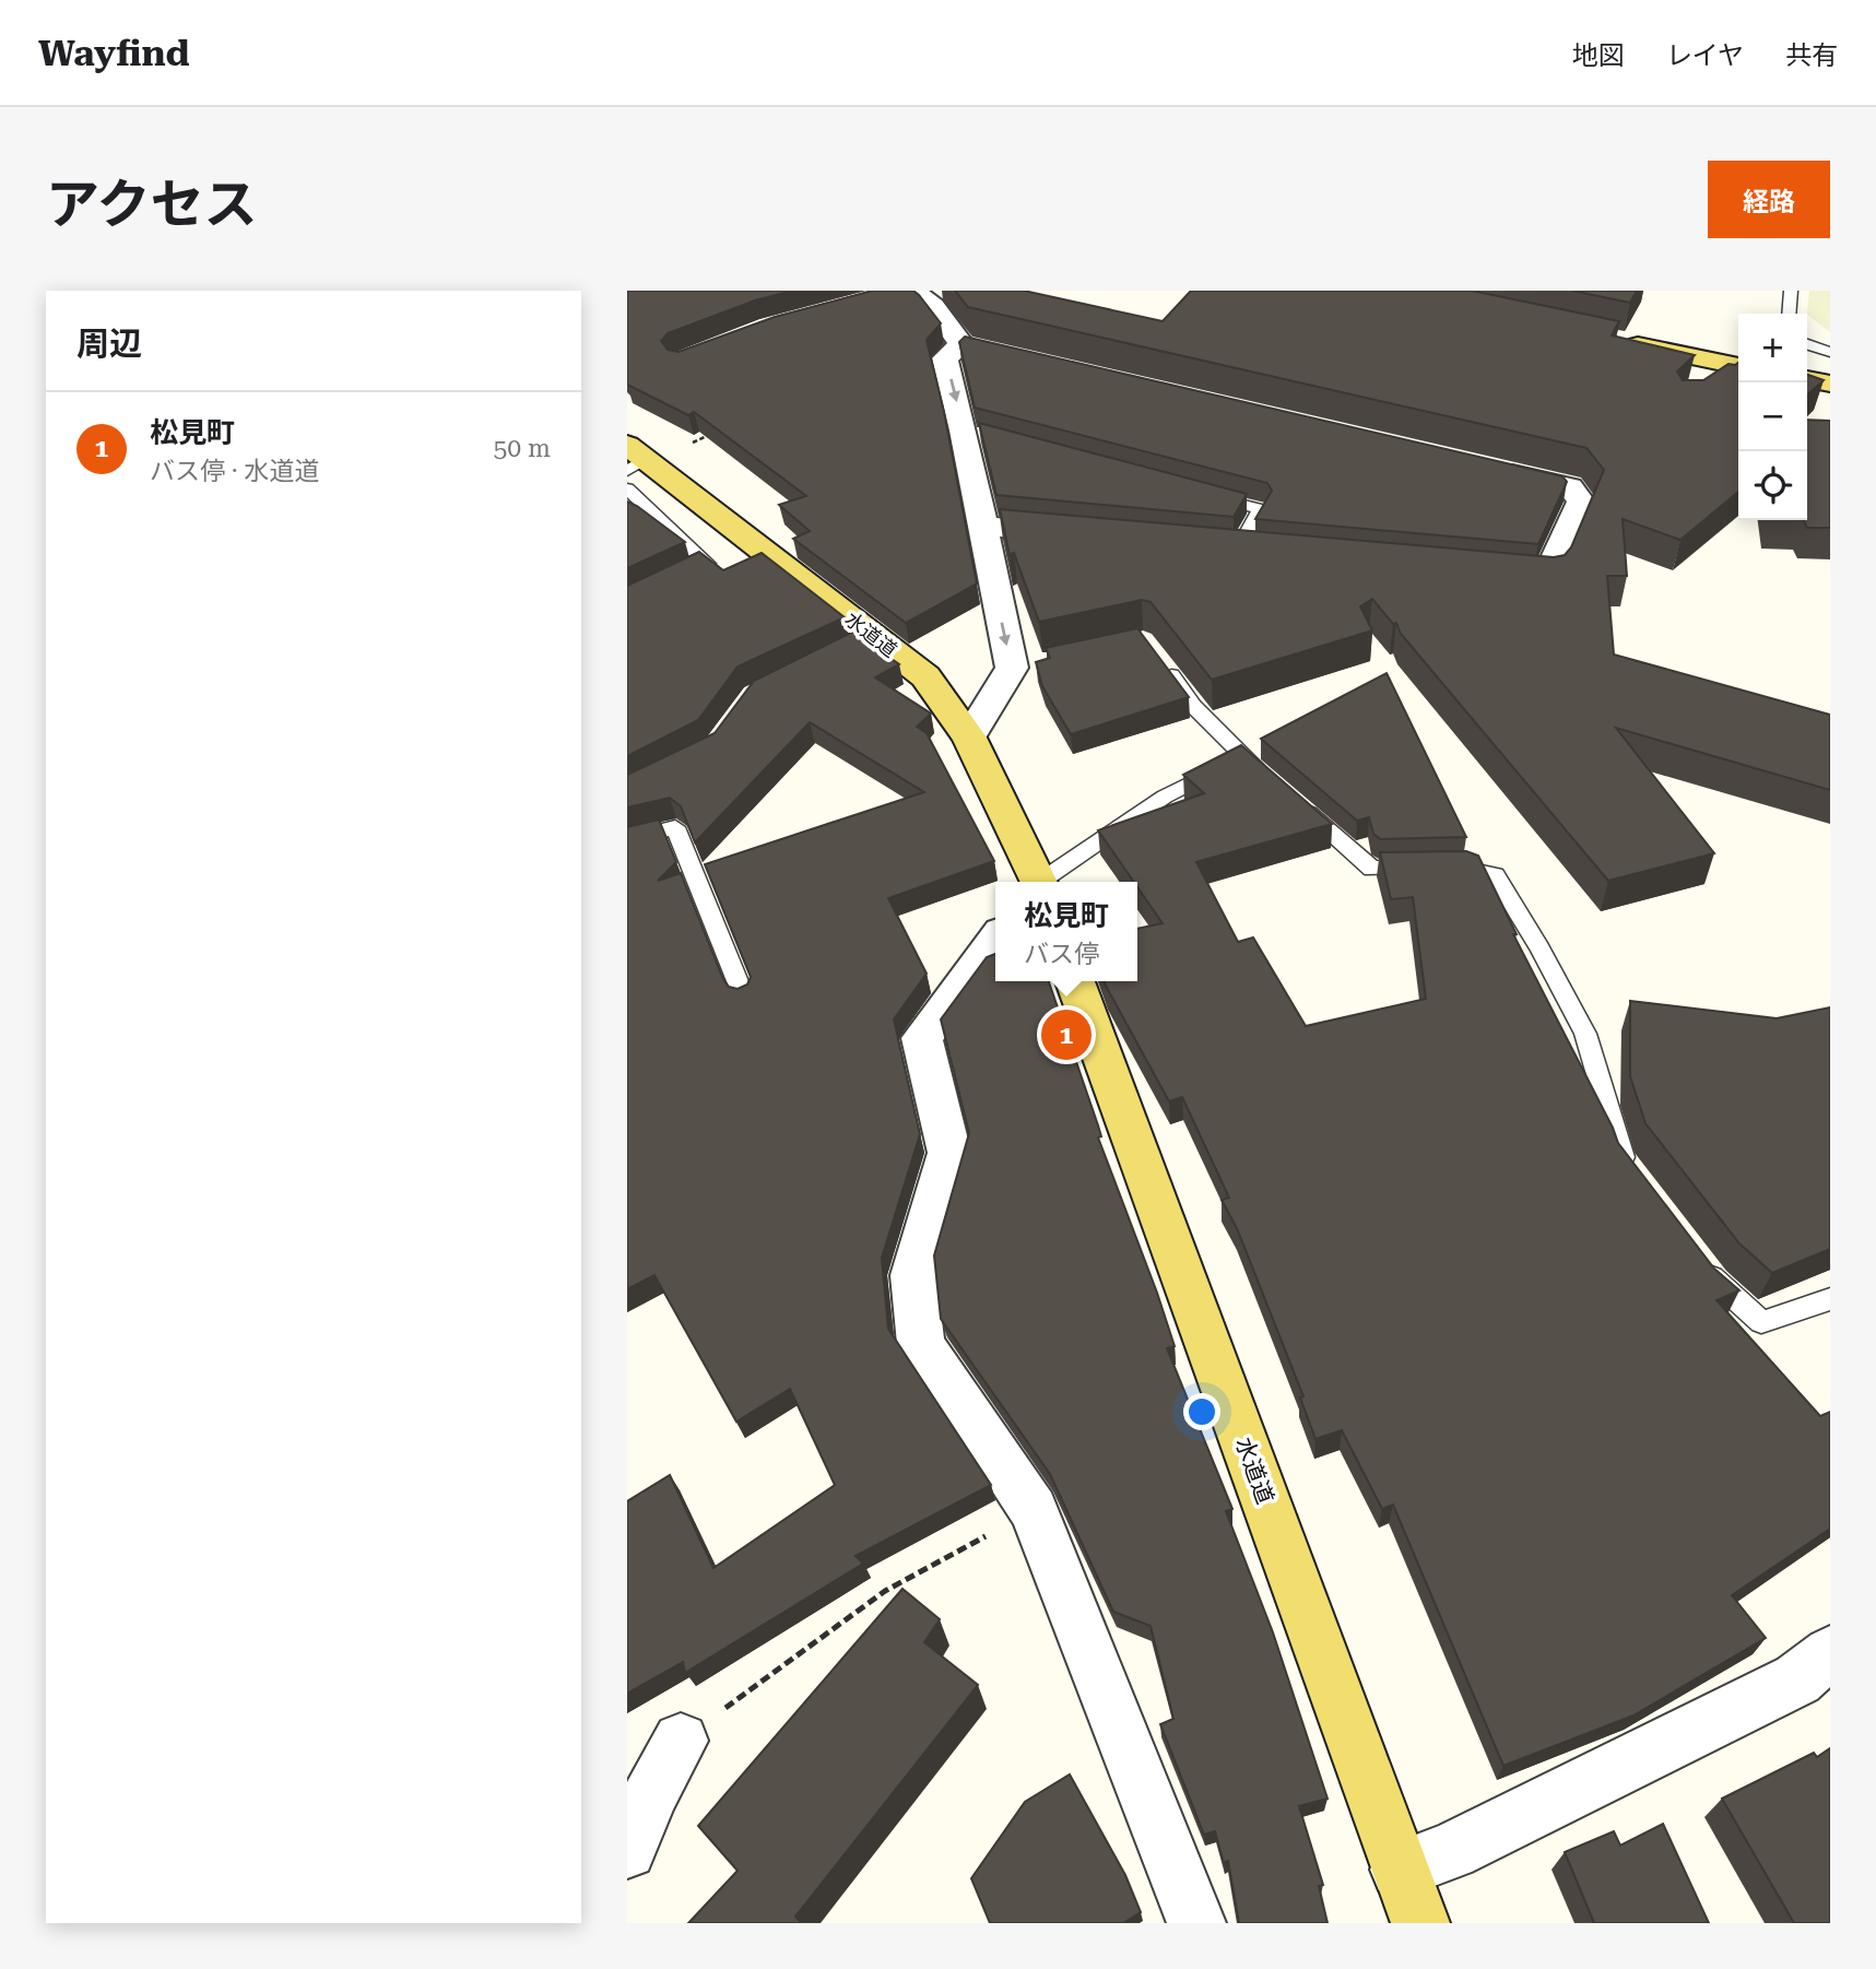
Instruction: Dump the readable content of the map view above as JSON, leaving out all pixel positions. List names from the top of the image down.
{
  "streets": {
    "main road": ["水道道"]
  },
  "page": {
    "header": "Wayfind",
    "nav": ["地図", "レイヤ", "共有"],
    "title": "アクセス",
    "buttons": "経路",
    "heading": "周辺",
    "map_buttons": ["+", "−"],
    "list": [
      {
        "mark": "1",
        "name": "松見町",
        "note": "バス停 · 水道道",
        "value": "50 m"
      }
    ],
    "popup": ["松見町", "バス停"],
    "pins": "1"
  }
}
